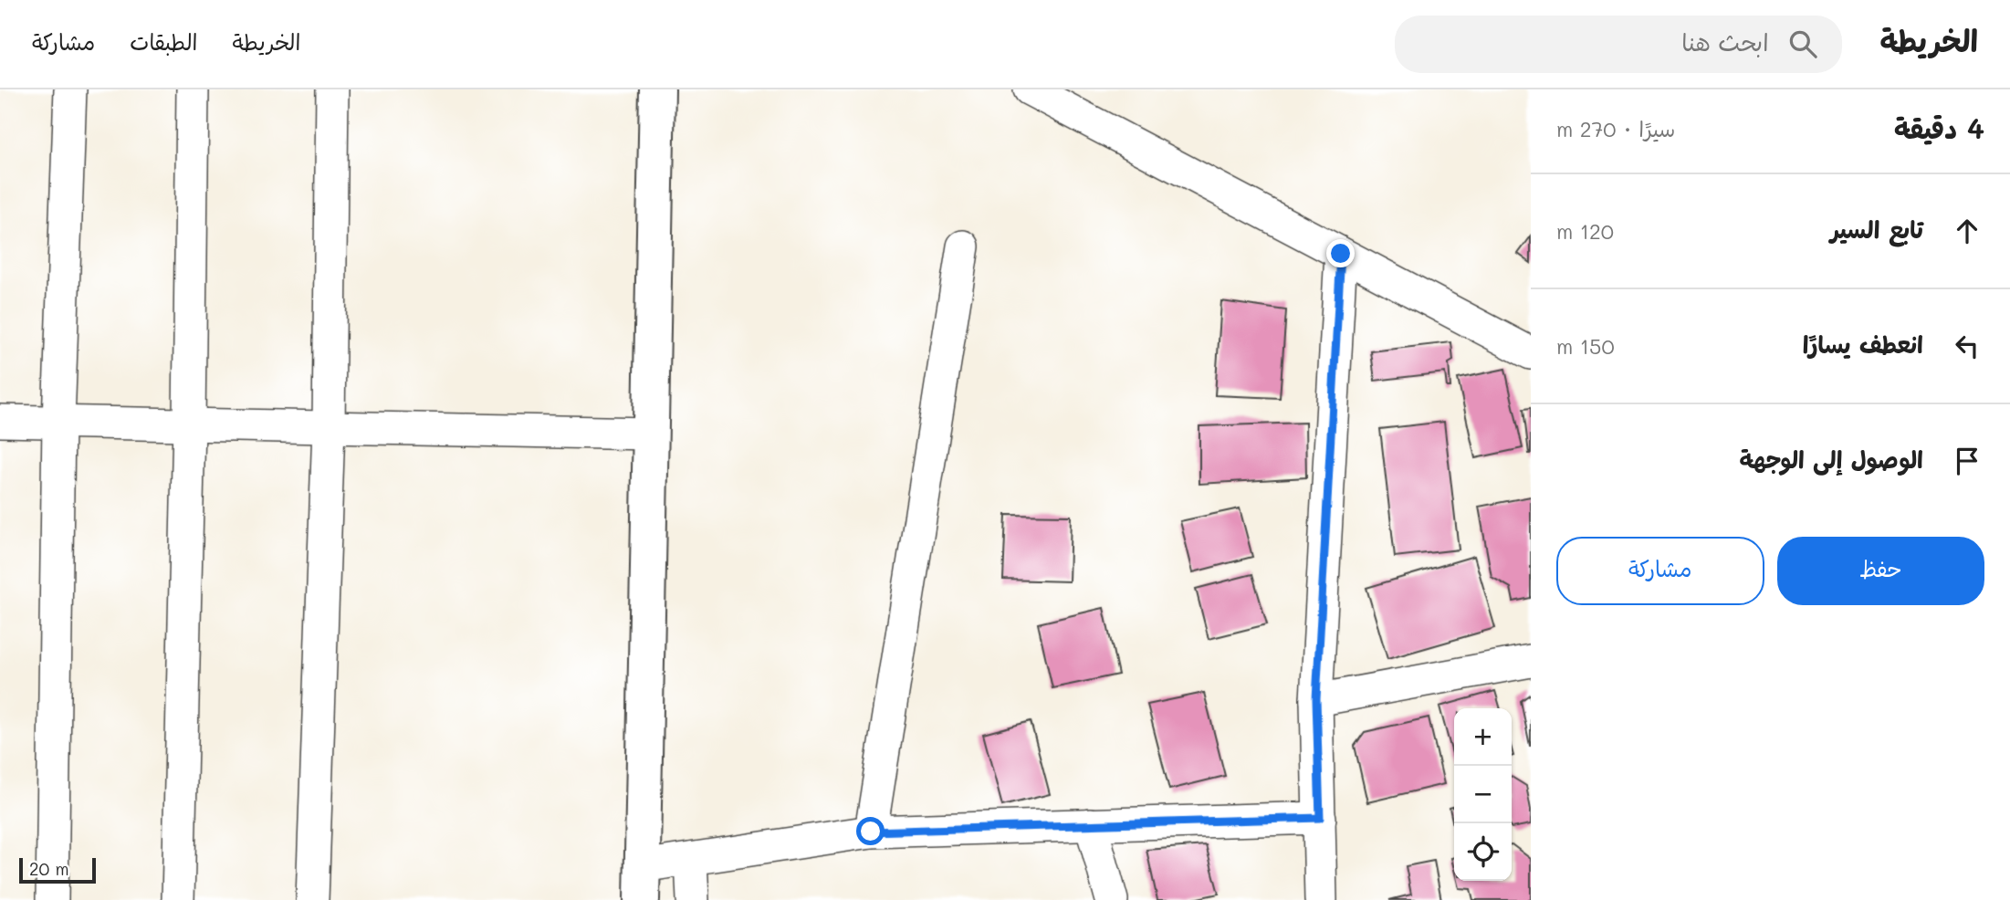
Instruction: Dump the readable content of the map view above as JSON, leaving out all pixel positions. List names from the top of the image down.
{
  "scale_bar": "20 m",
  "page": {
    "header": "الخريطة",
    "search": "ابحث هنا",
    "nav": ["الخريطة", "الطبقات", "مشاركة"],
    "heading": ["4 دقيقة", "سيرًا · 270 m"],
    "list": [
      ["تابع السير", "120 m"],
      ["انعطف يسارًا", "150 m"],
      "الوصول إلى الوجهة"
    ],
    "buttons": ["حفظ", "مشاركة"],
    "map_buttons": ["+", "−"],
    "scale": "20 m"
  }
}
